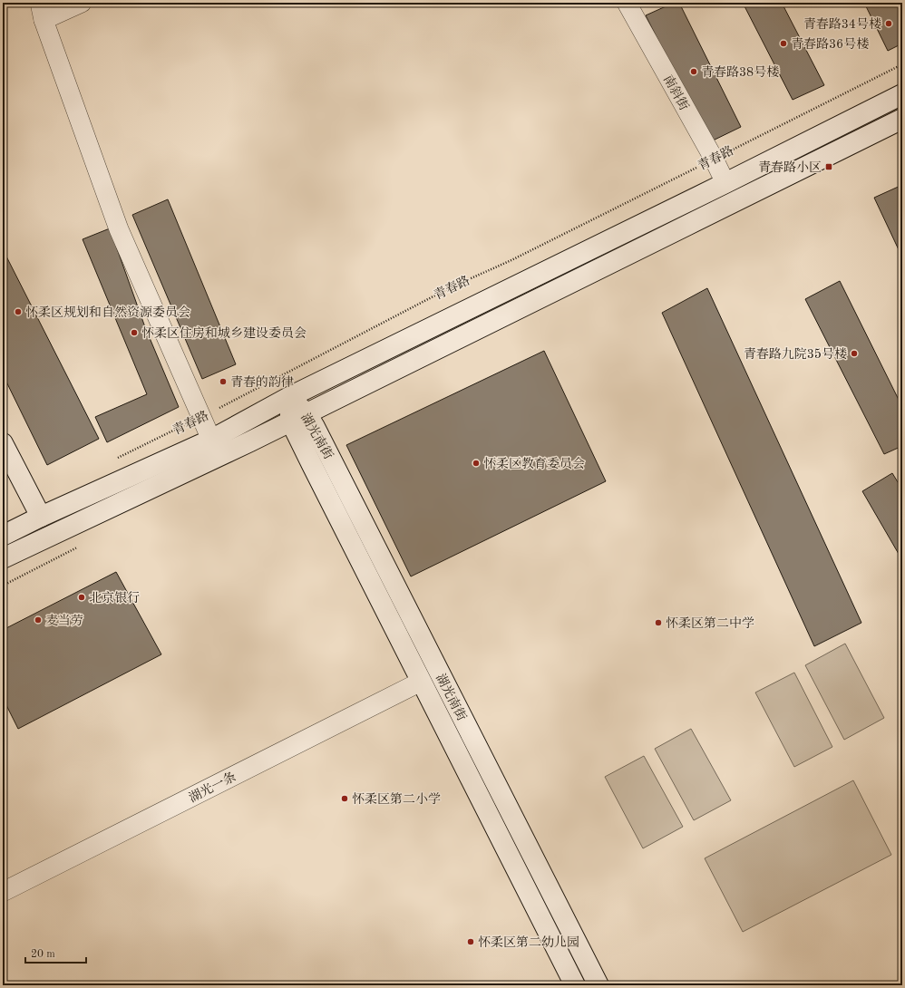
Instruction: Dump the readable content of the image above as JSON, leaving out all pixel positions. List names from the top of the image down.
{
  "streets": {
    "main road": ["青春路", "湖光南街"],
    "street": ["南斜街", "湖光一条"]
  },
  "crossings": [
    ["南斜街", "青春路"],
    ["青春路", "湖光南街"],
    ["湖光南街", "湖光一条"]
  ],
  "places": {
    "other": [
      "青春路34号楼",
      "青春路36号楼",
      "青春路38号楼",
      "怀柔区规划和自然资源委员会",
      "怀柔区住房和城乡建设委员会",
      "青春路九院35号楼",
      "青春的韵律",
      "怀柔区教育委员会",
      "北京银行",
      "麦当劳",
      "怀柔区第二中学",
      "怀柔区第二小学",
      "怀柔区第二幼儿园"
    ],
    "transit": ["青春路小区"]
  },
  "scale_bar": "20 m"
}
